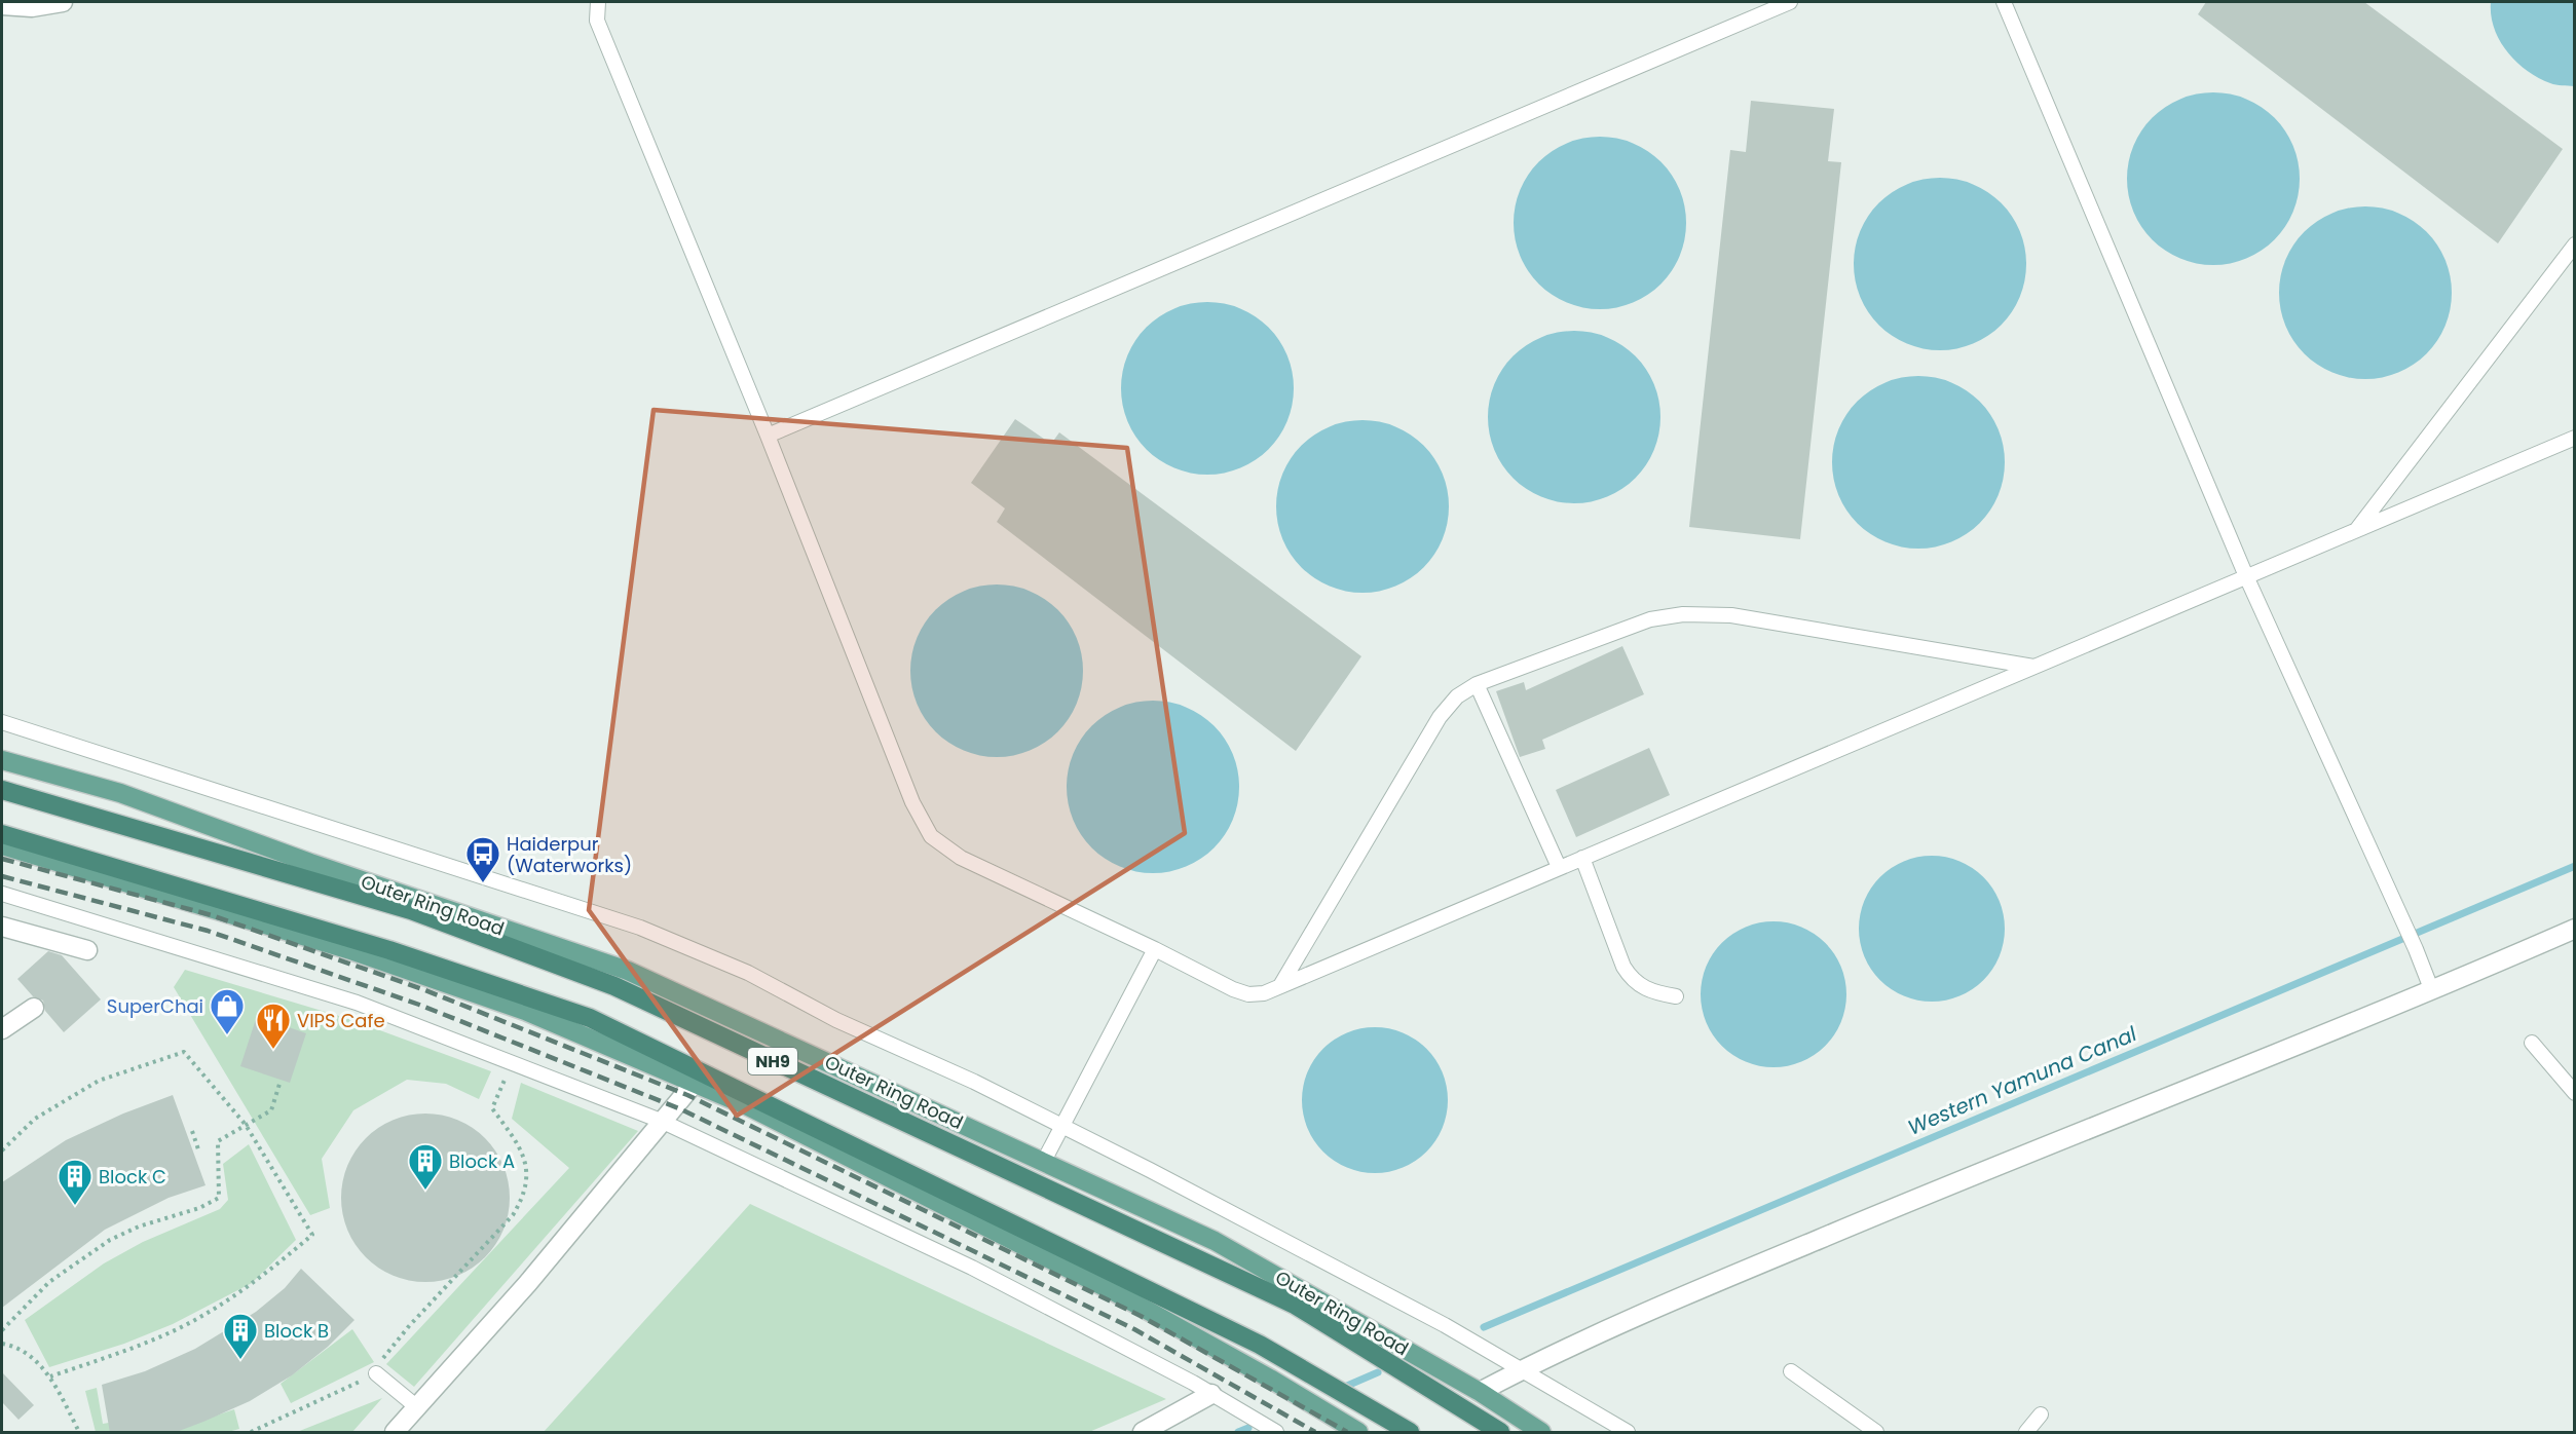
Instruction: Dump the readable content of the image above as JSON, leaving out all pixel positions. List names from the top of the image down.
{
  "streets": {
    "highway": ["Outer Ring Road", "NH9"]
  },
  "water": ["Western Yamuna Canal"],
  "places": {
    "bus stop": ["Haiderpur (Waterworks)"],
    "shop": ["SuperChai"],
    "restaurant": ["VIPS Cafe"],
    "building": ["Block A", "Block C", "Block B"]
  }
}
